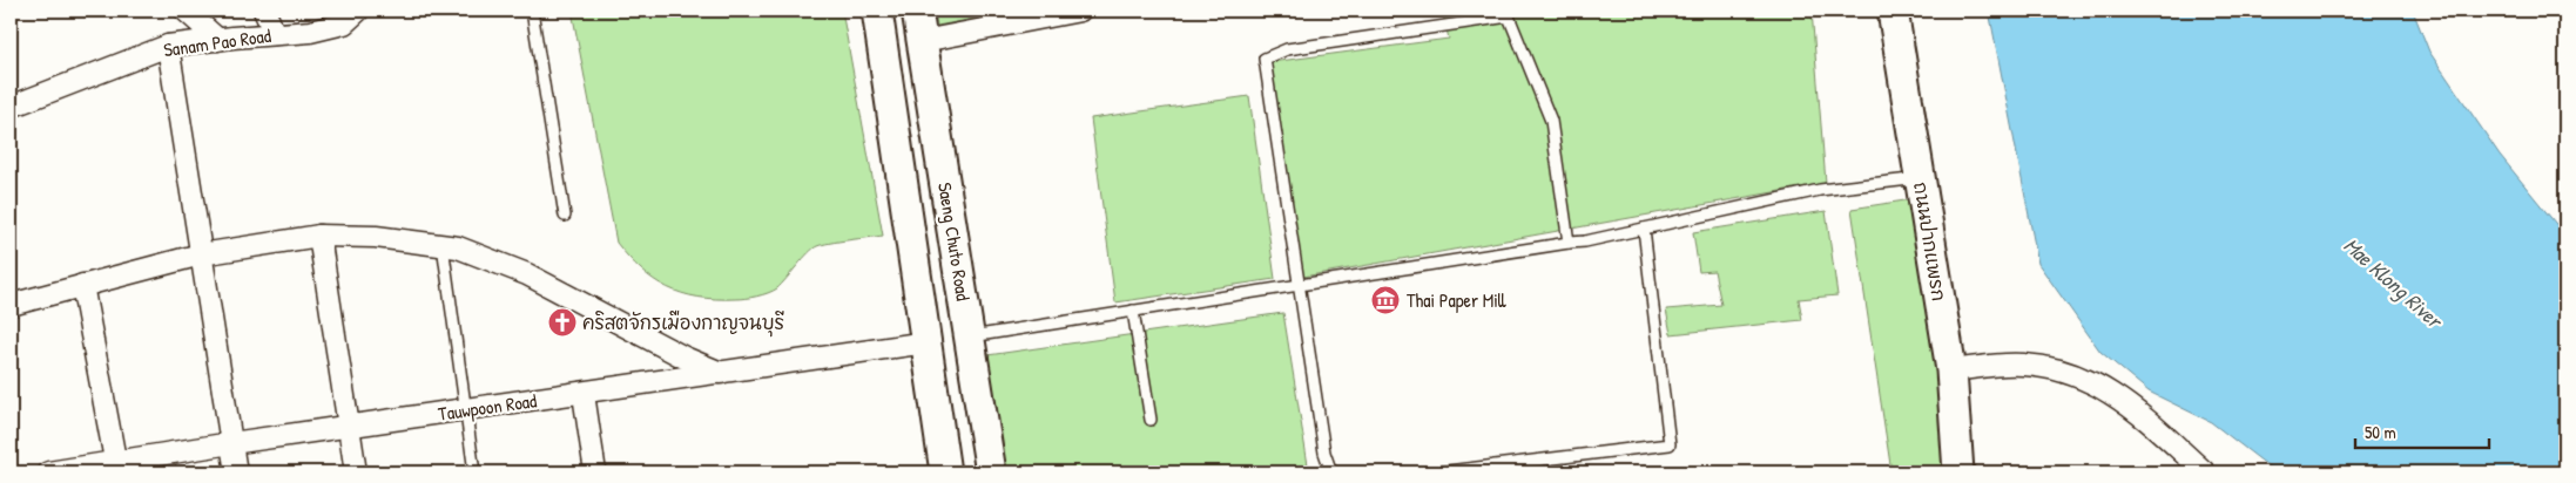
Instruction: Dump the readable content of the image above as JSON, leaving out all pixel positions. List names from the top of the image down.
{
  "streets": {
    "main road": ["Saeng Chuto Road", "ถนนปากแพรก"],
    "street": ["Sanam Pao Road", "Tauwpoon Road"]
  },
  "water": ["Mae Klong River"],
  "places": {
    "museum": ["Thai Paper Mill"],
    "church": ["คริสตจักรเมืองกาญจนบุรี"]
  },
  "scale_bar": "50 m"
}
